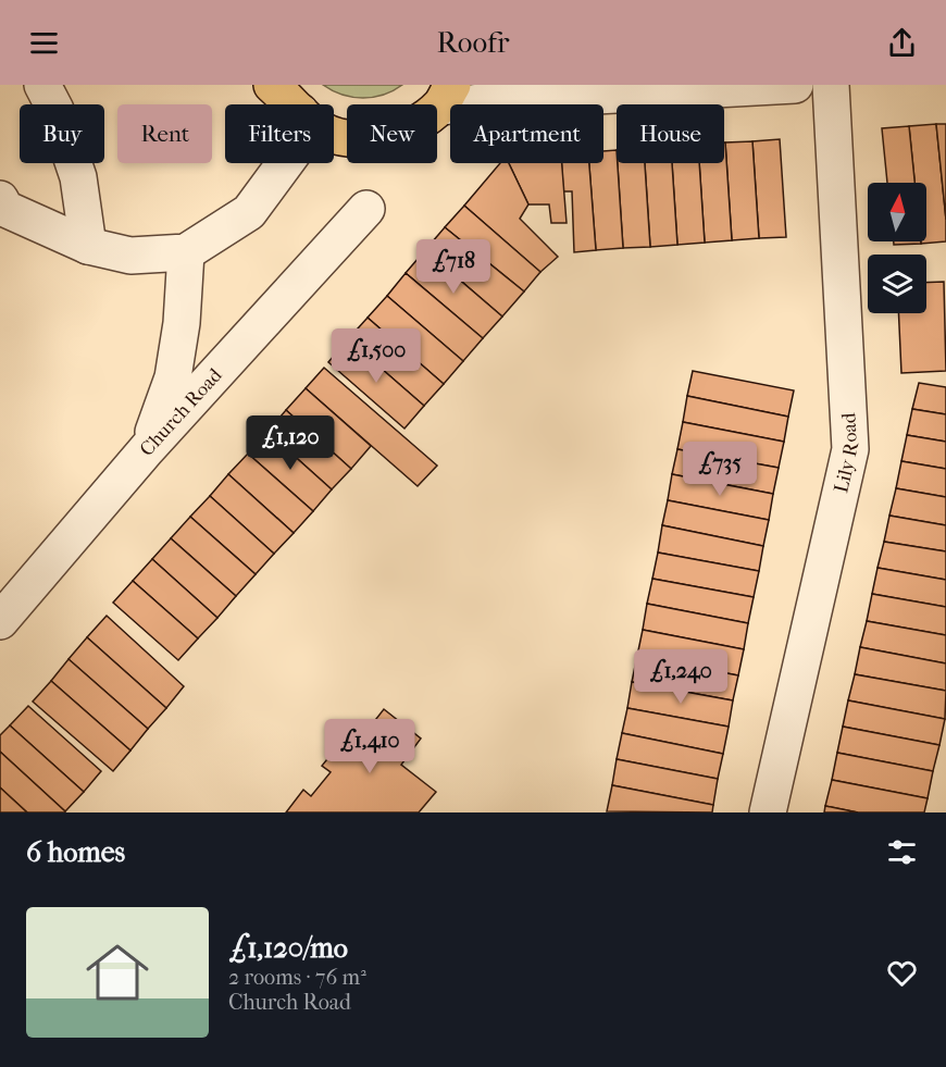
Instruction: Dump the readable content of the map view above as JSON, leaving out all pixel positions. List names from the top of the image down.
{
  "streets": {
    "street": ["Church Road", "Lily Road"]
  },
  "north": "top",
  "page": {
    "header": "Roofr",
    "chip": [
      "Buy",
      "Rent",
      "Filters",
      "New",
      "Apartment",
      "House"
    ],
    "price": [
      "£718",
      "£1,500",
      "£1,120",
      "£735",
      "£1,240",
      "£1,410"
    ],
    "heading": "6 homes",
    "list": [
      {
        "name": "£1,120/mo",
        "note": "2 rooms · 76 m² · Church Road"
      }
    ]
  }
}
